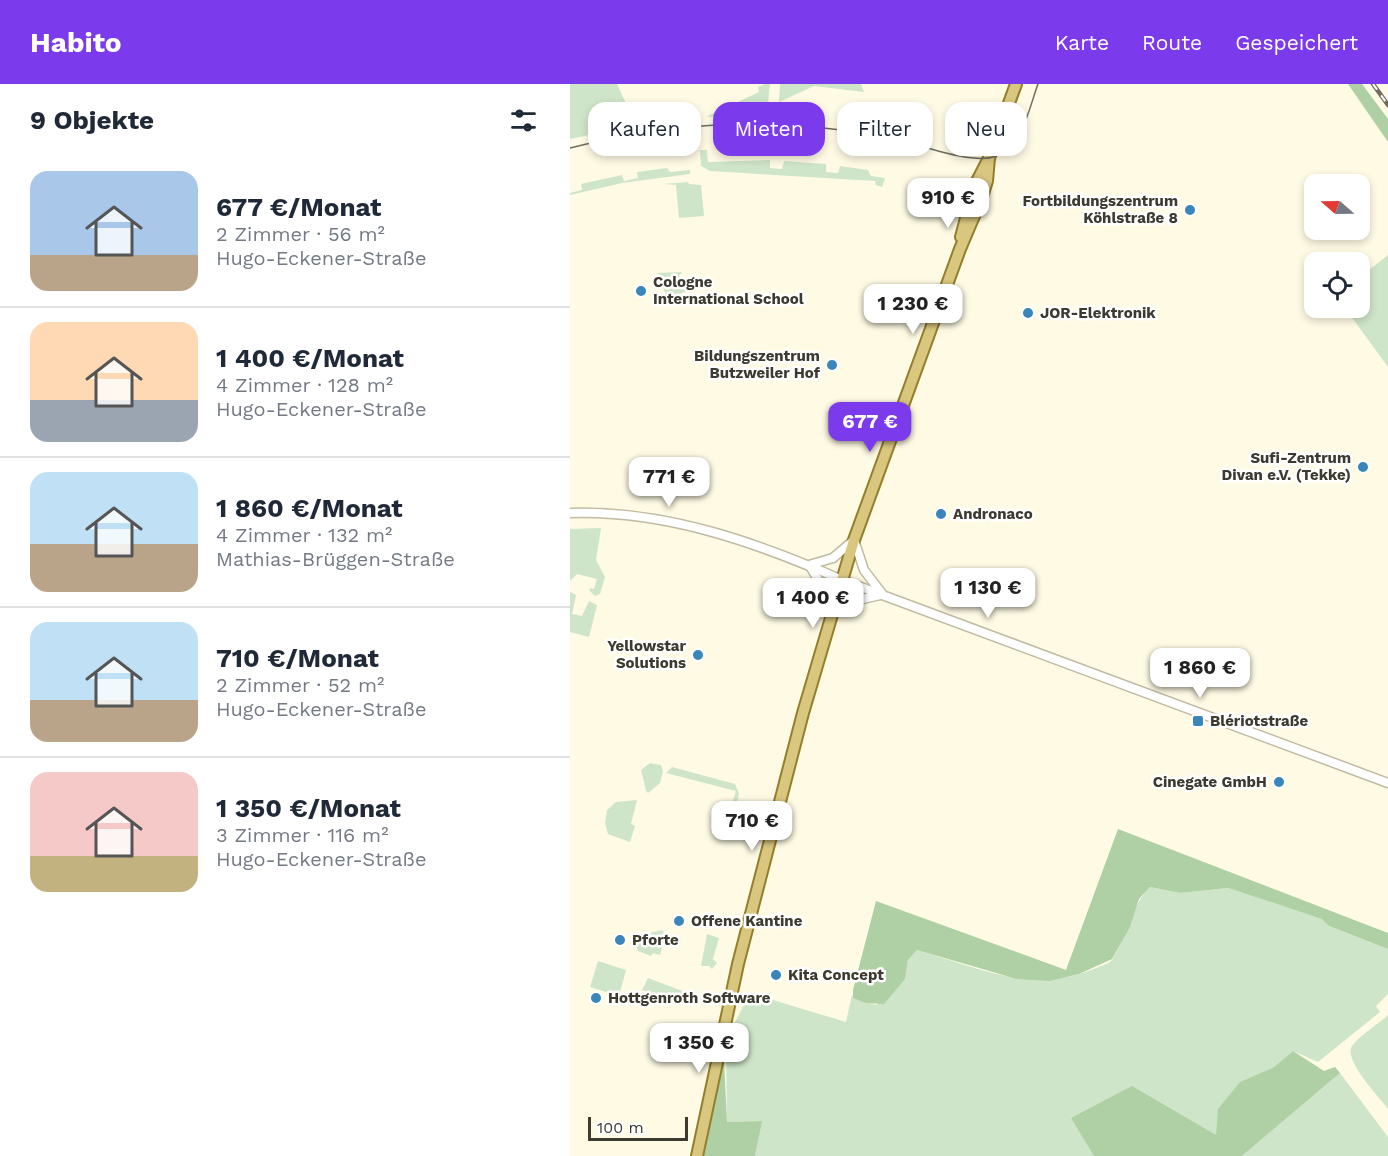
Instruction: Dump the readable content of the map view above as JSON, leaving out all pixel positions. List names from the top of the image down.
{
  "places": {
    "other": [
      "Fortbildungszentrum Köhlstraße 8",
      "Cologne International School",
      "JOR-Elektronik",
      "Bildungszentrum Butzweiler Hof",
      "Sufi-Zentrum Divan e.V. (Tekke)",
      "Andronaco",
      "Yellowstar Solutions",
      "Cinegate GmbH",
      "Offene Kantine",
      "Pforte",
      "Kita Concept",
      "Hottgenroth Software"
    ],
    "transit": ["Blériotstraße"]
  },
  "scale_bar": "100 m",
  "north": "left",
  "page": {
    "header": "Habito",
    "nav": ["Karte", "Route", "Gespeichert"],
    "heading": "9 Objekte",
    "chip": [
      "Kaufen",
      "Mieten",
      "Filter",
      "Neu"
    ],
    "list": [
      {
        "name": "677 €/Monat",
        "note": "2 Zimmer · 56 m² · Hugo-Eckener-Straße"
      },
      {
        "name": "1 400 €/Monat",
        "note": "4 Zimmer · 128 m² · Hugo-Eckener-Straße"
      },
      {
        "name": "1 860 €/Monat",
        "note": "4 Zimmer · 132 m² · Mathias-Brüggen-Straße"
      },
      {
        "name": "710 €/Monat",
        "note": "2 Zimmer · 52 m² · Hugo-Eckener-Straße"
      },
      {
        "name": "1 350 €/Monat",
        "note": "3 Zimmer · 116 m² · Hugo-Eckener-Straße"
      }
    ],
    "price": [
      "910 €",
      "1 230 €",
      "677 €",
      "771 €",
      "1 130 €",
      "1 400 €",
      "1 860 €",
      "710 €",
      "1 350 €"
    ],
    "scale": "100 m"
  }
}
